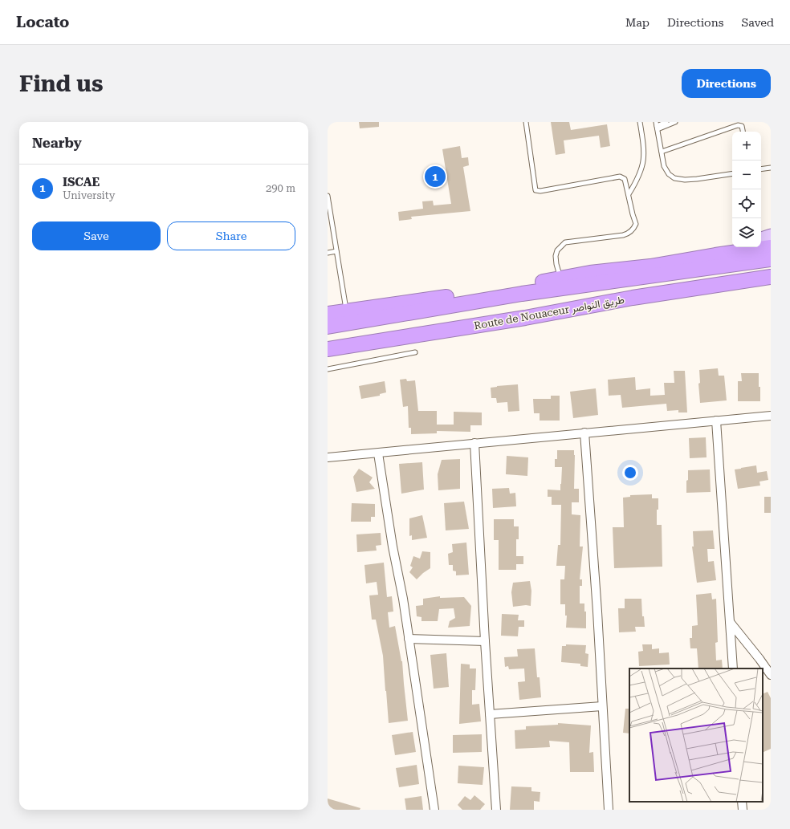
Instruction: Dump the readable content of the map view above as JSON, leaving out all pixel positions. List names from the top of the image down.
{
  "streets": {
    "highway": ["Route de Nouaceur طريق النواصر"]
  },
  "page": {
    "header": "Locato",
    "nav": ["Map", "Directions", "Saved"],
    "buttons": [
      "Directions",
      ["Save", "Share"]
    ],
    "title": "Find us",
    "heading": "Nearby",
    "map_buttons": ["+", "−"],
    "list": [
      {
        "mark": "1",
        "name": "ISCAE",
        "note": "University",
        "value": "290 m"
      }
    ],
    "pins": "1"
  }
}
